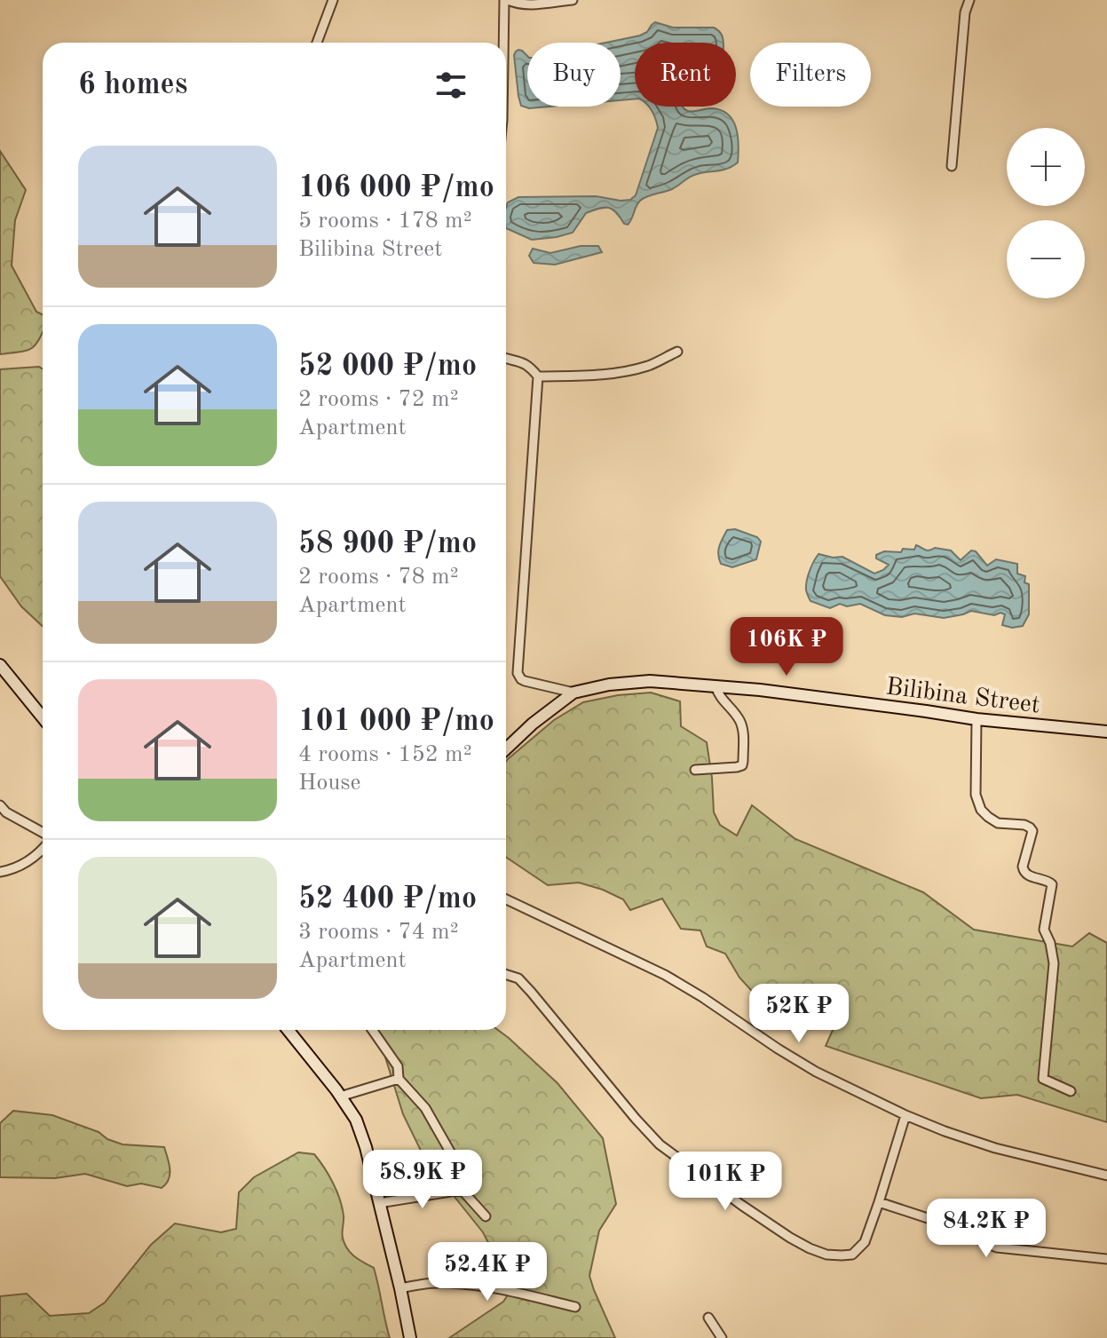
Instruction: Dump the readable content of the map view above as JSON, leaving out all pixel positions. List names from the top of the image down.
{
  "streets": {
    "main road": ["Bilibina Street"]
  },
  "page": {
    "chip": ["Buy", "Rent", "Filters"],
    "heading": "6 homes",
    "map_buttons": ["+", "−"],
    "list": [
      {
        "name": "106 000 ₽/mo",
        "note": "5 rooms · 178 m² · Bilibina Street"
      },
      {
        "name": "52 000 ₽/mo",
        "note": "2 rooms · 72 m² · Apartment"
      },
      {
        "name": "58 900 ₽/mo",
        "note": "2 rooms · 78 m² · Apartment"
      },
      {
        "name": "101 000 ₽/mo",
        "note": "4 rooms · 152 m² · House"
      },
      {
        "name": "52 400 ₽/mo",
        "note": "3 rooms · 74 m² · Apartment"
      }
    ],
    "price": [
      "106K ₽",
      "52K ₽",
      "58.9K ₽",
      "101K ₽",
      "84.2K ₽",
      "52.4K ₽"
    ]
  }
}
